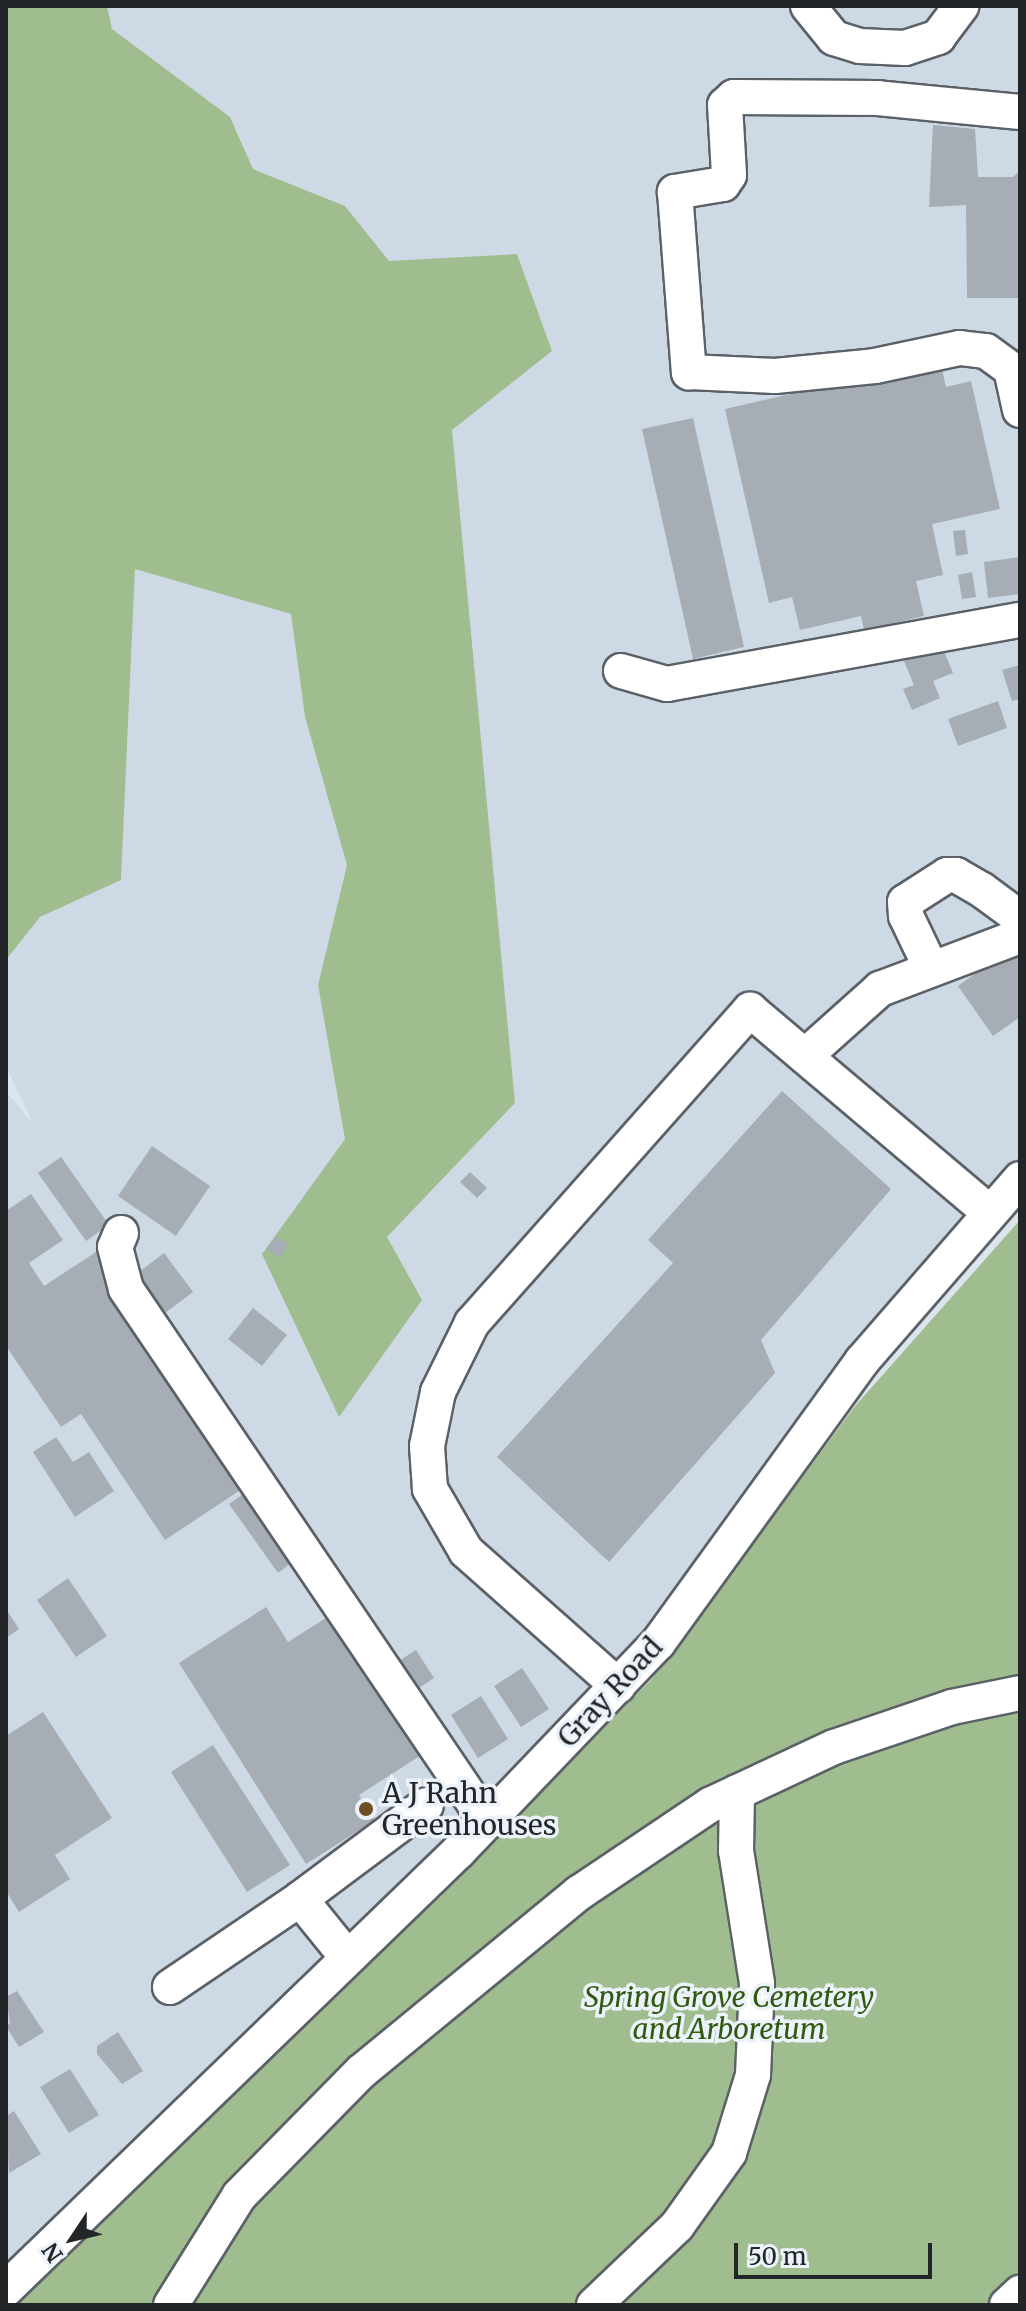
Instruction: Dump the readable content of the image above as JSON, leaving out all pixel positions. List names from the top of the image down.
{
  "streets": {
    "street": ["Gray Road"]
  },
  "parks": ["Spring Grove Cemetery and Arboretum"],
  "places": ["A J Rahn Greenhouses"],
  "scale_bar": "50 m",
  "north": "bottom left"
}
